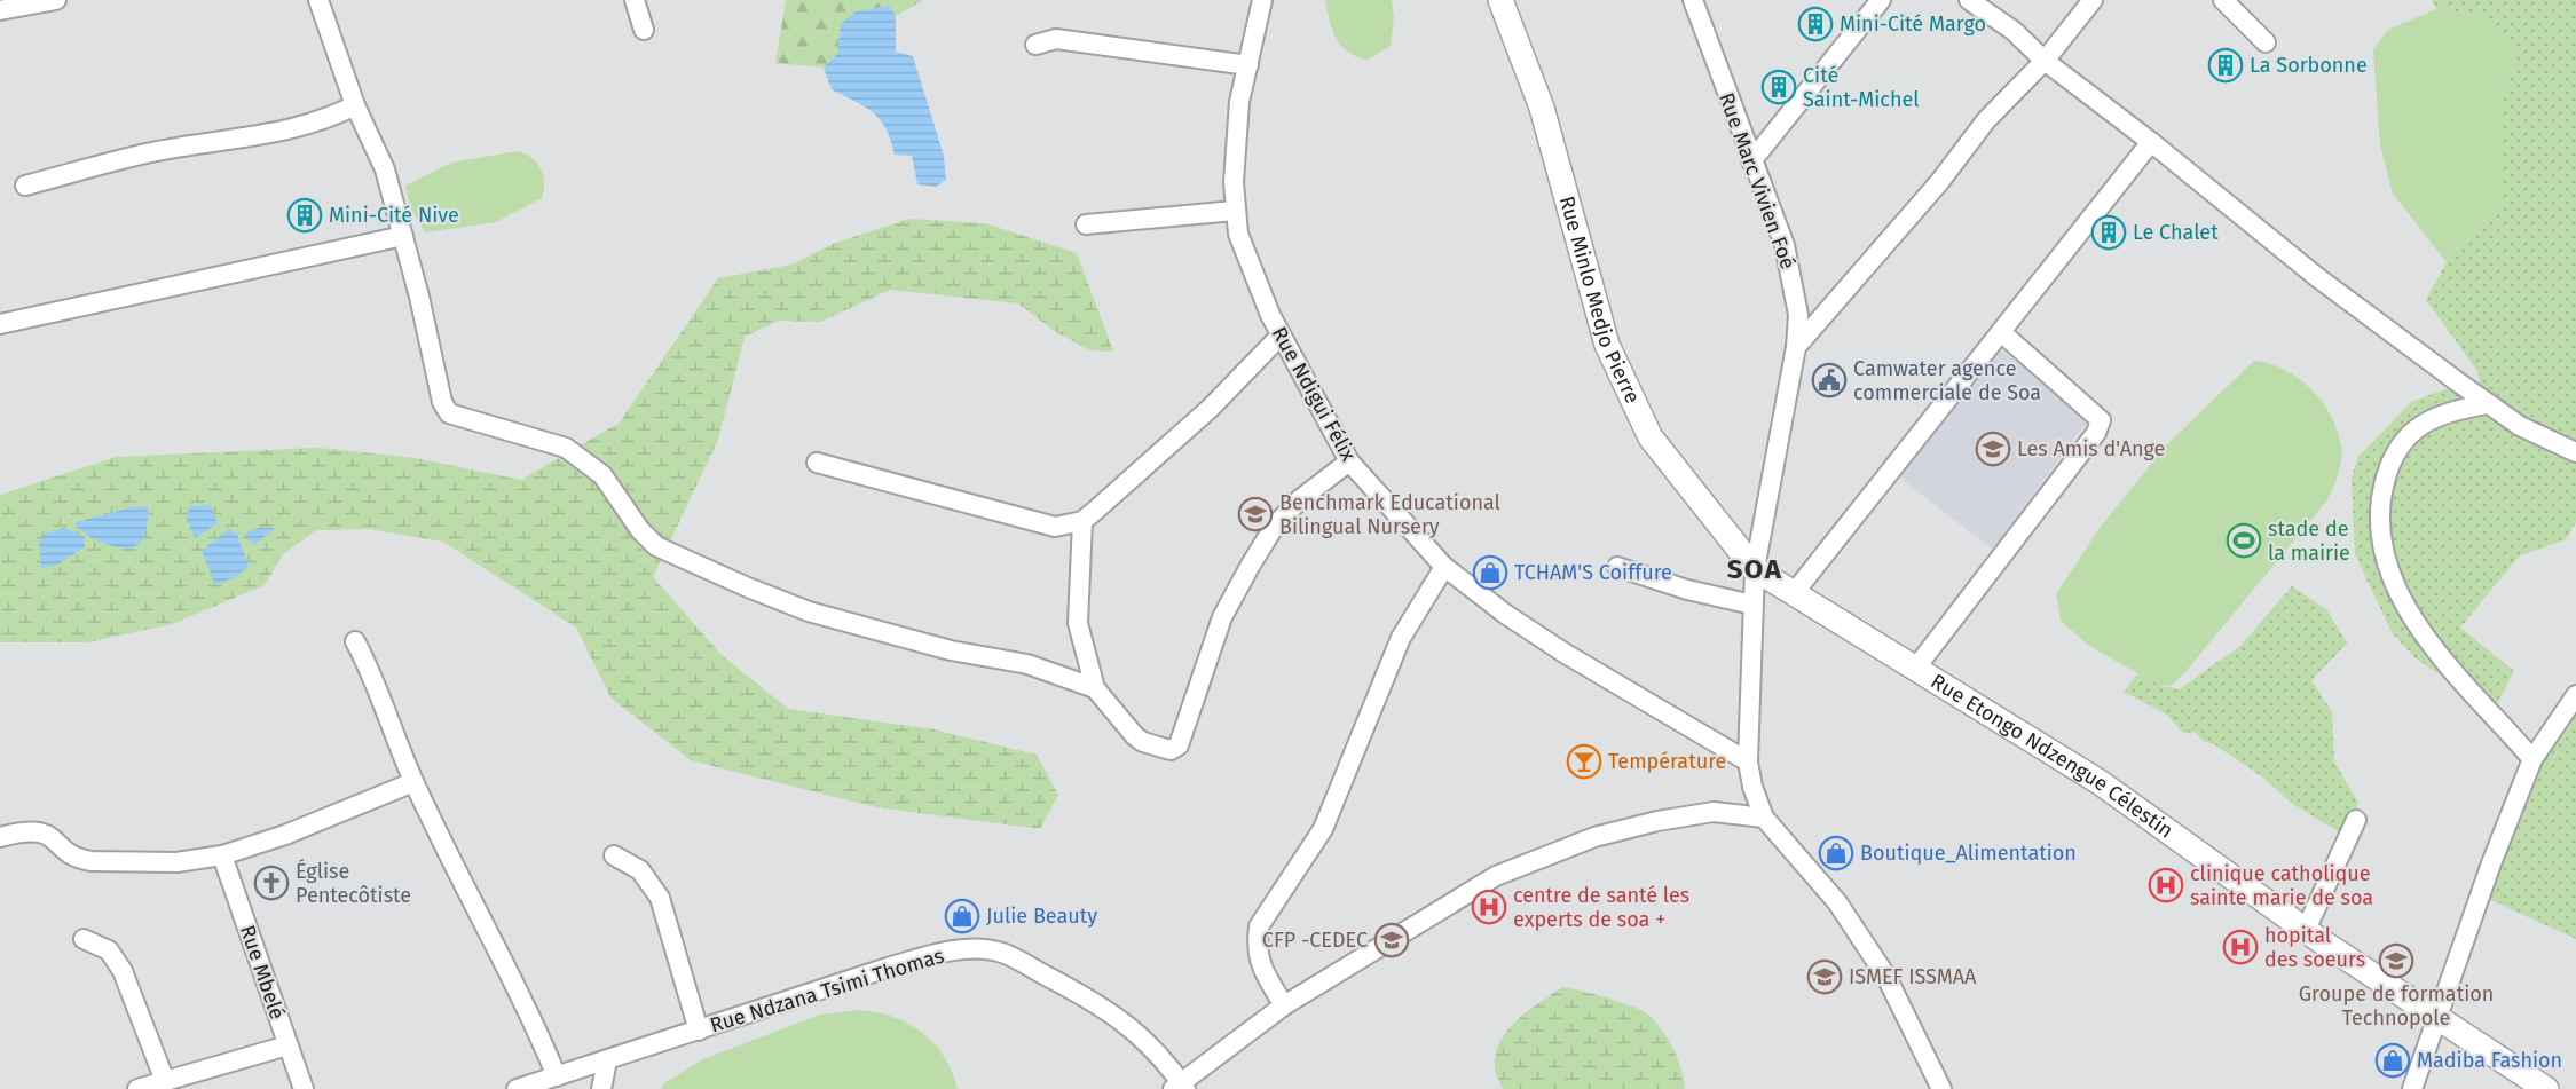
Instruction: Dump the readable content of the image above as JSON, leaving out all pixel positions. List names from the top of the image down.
{
  "streets": {
    "street": [
      "Rue Marc Vivien Foé",
      "Rue Minlo Medjo Pierre",
      "Rue Ndigui Félix",
      "Rue Etongo Ndzengue Célestin",
      "Rue Mbelé",
      "Rue Ndzana Tsimi Thomas"
    ]
  },
  "crossings": [
    ["Rue Marc Vivien Foé", "Rue Minlo Medjo Pierre"],
    ["Rue Marc Vivien Foé", "Rue Ndigui Félix"],
    ["Rue Marc Vivien Foé", "Rue Etongo Ndzengue Célestin"],
    ["Rue Minlo Medjo Pierre", "Rue Etongo Ndzengue Célestin"]
  ],
  "districts": ["SOA"],
  "places": {
    "building": [
      "Mini-Cité Margo",
      "La Sorbonne",
      "Cité Saint-Michel",
      "Mini-Cité Nive",
      "Le Chalet"
    ],
    "public building": ["Camwater agence commerciale de Soa"],
    "school or university": [
      "Les Amis d'Ange",
      "Benchmark Educational Bilingual Nursery",
      "CFP -CEDEC",
      "Groupe de formation Technopole",
      "ISMEF ISSMAA"
    ],
    "sports": ["stade de la mairie"],
    "shop": [
      "TCHAM'S Coiffure",
      "Boutique_Alimentation",
      "Julie Beauty",
      "Madiba Fashion"
    ],
    "bar": ["Température"],
    "church": ["Église Pentecôtiste"],
    "hospital": ["clinique catholique sainte marie de soa", "centre de santé les experts de soa +", "hopital des soeurs"]
  }
}
